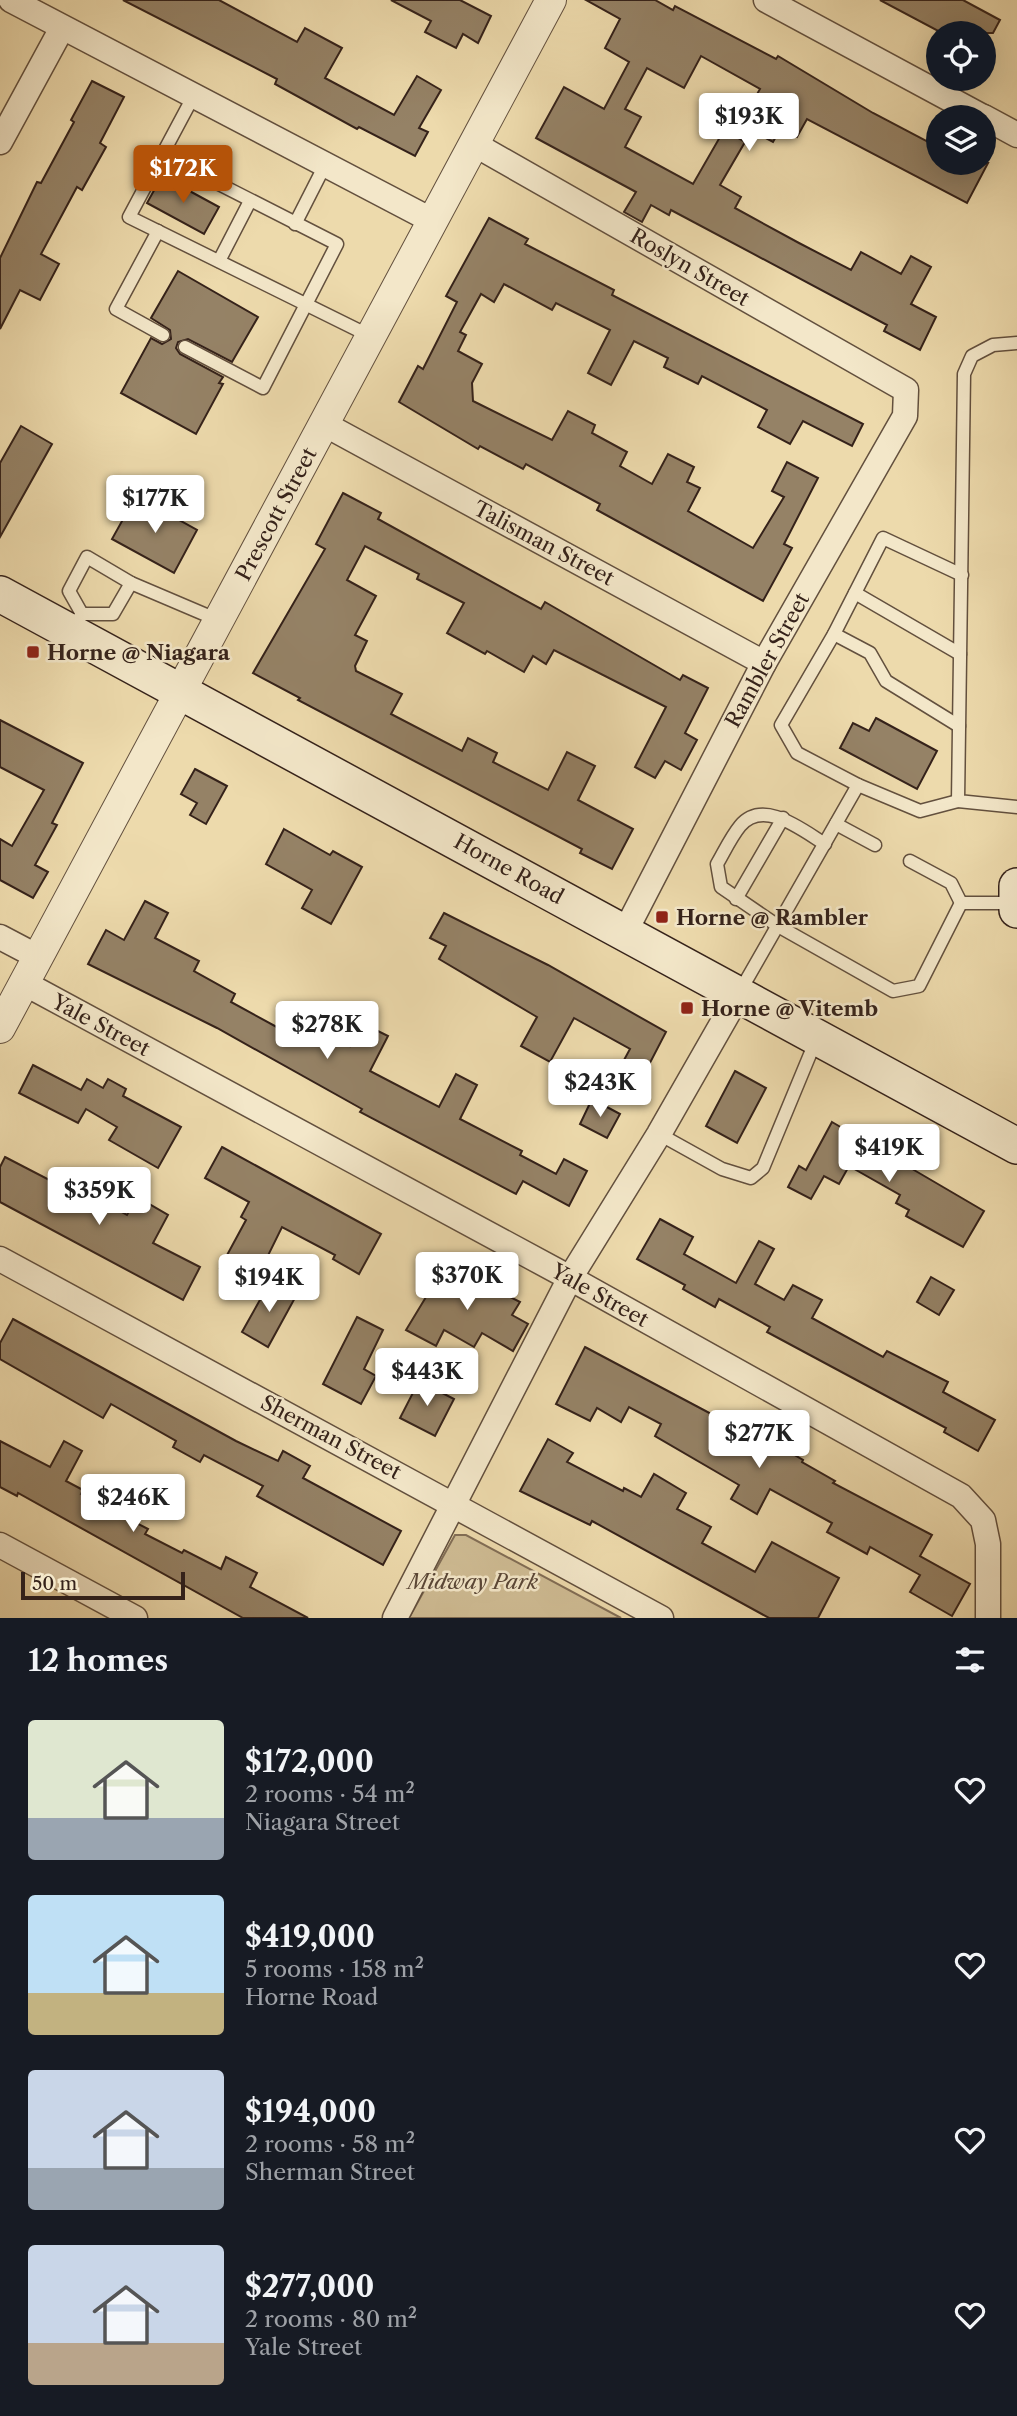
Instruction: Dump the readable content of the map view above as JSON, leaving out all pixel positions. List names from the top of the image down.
{
  "streets": {
    "main road": ["Horne Road"],
    "street": [
      "Roslyn Street",
      "Prescott Street",
      "Talisman Street",
      "Rambler Street",
      "Yale Street",
      "Sherman Street"
    ]
  },
  "crossings": [
    ["Roslyn Street", "Prescott Street"],
    ["Roslyn Street", "Rambler Street"],
    ["Prescott Street", "Talisman Street"],
    ["Prescott Street", "Horne Road"],
    ["Prescott Street", "Yale Street"],
    ["Talisman Street", "Rambler Street"],
    ["Rambler Street", "Horne Road"]
  ],
  "parks": ["Midway Park"],
  "places": {
    "transit": ["Horne @ Niagara", "Horne @ Rambler", "Horne @ Vitemb"]
  },
  "scale_bar": "50 m",
  "page": {
    "price": [
      "$193K",
      "$172K",
      "$177K",
      "$278K",
      "$243K",
      "$419K",
      "$359K",
      "$370K",
      "$194K",
      "$443K",
      "$277K",
      "$246K"
    ],
    "scale": "50 m",
    "heading": "12 homes",
    "list": [
      {
        "name": "$172,000",
        "note": "2 rooms · 54 m² · Niagara Street"
      },
      {
        "name": "$419,000",
        "note": "5 rooms · 158 m² · Horne Road"
      },
      {
        "name": "$194,000",
        "note": "2 rooms · 58 m² · Sherman Street"
      },
      {
        "name": "$277,000",
        "note": "2 rooms · 80 m² · Yale Street"
      }
    ]
  }
}
